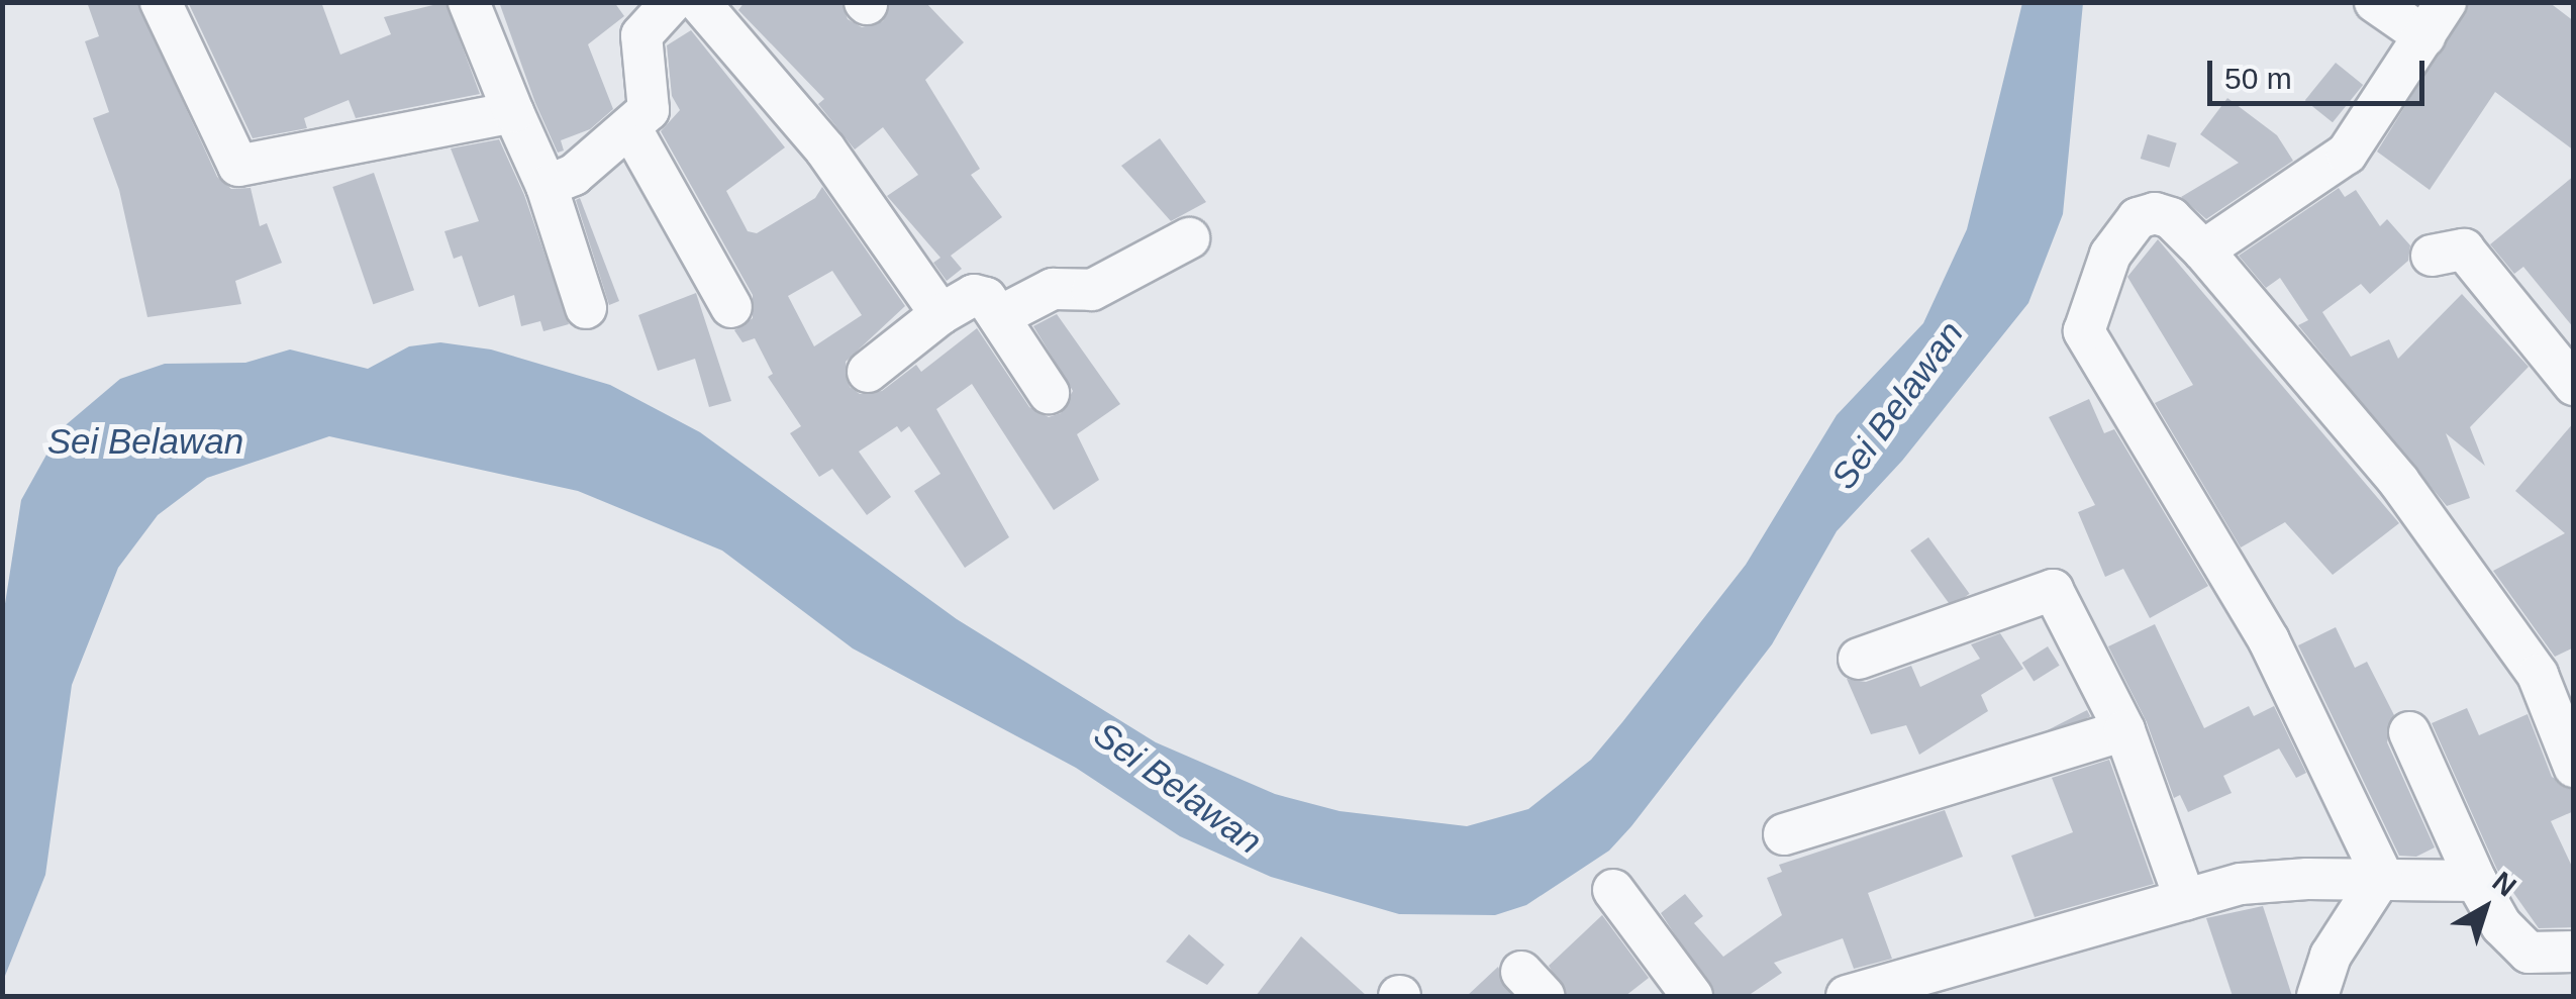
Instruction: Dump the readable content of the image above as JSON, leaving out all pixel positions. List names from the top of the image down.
{
  "water": ["Sei Belawan"],
  "scale_bar": "50 m",
  "north": "top right"
}
